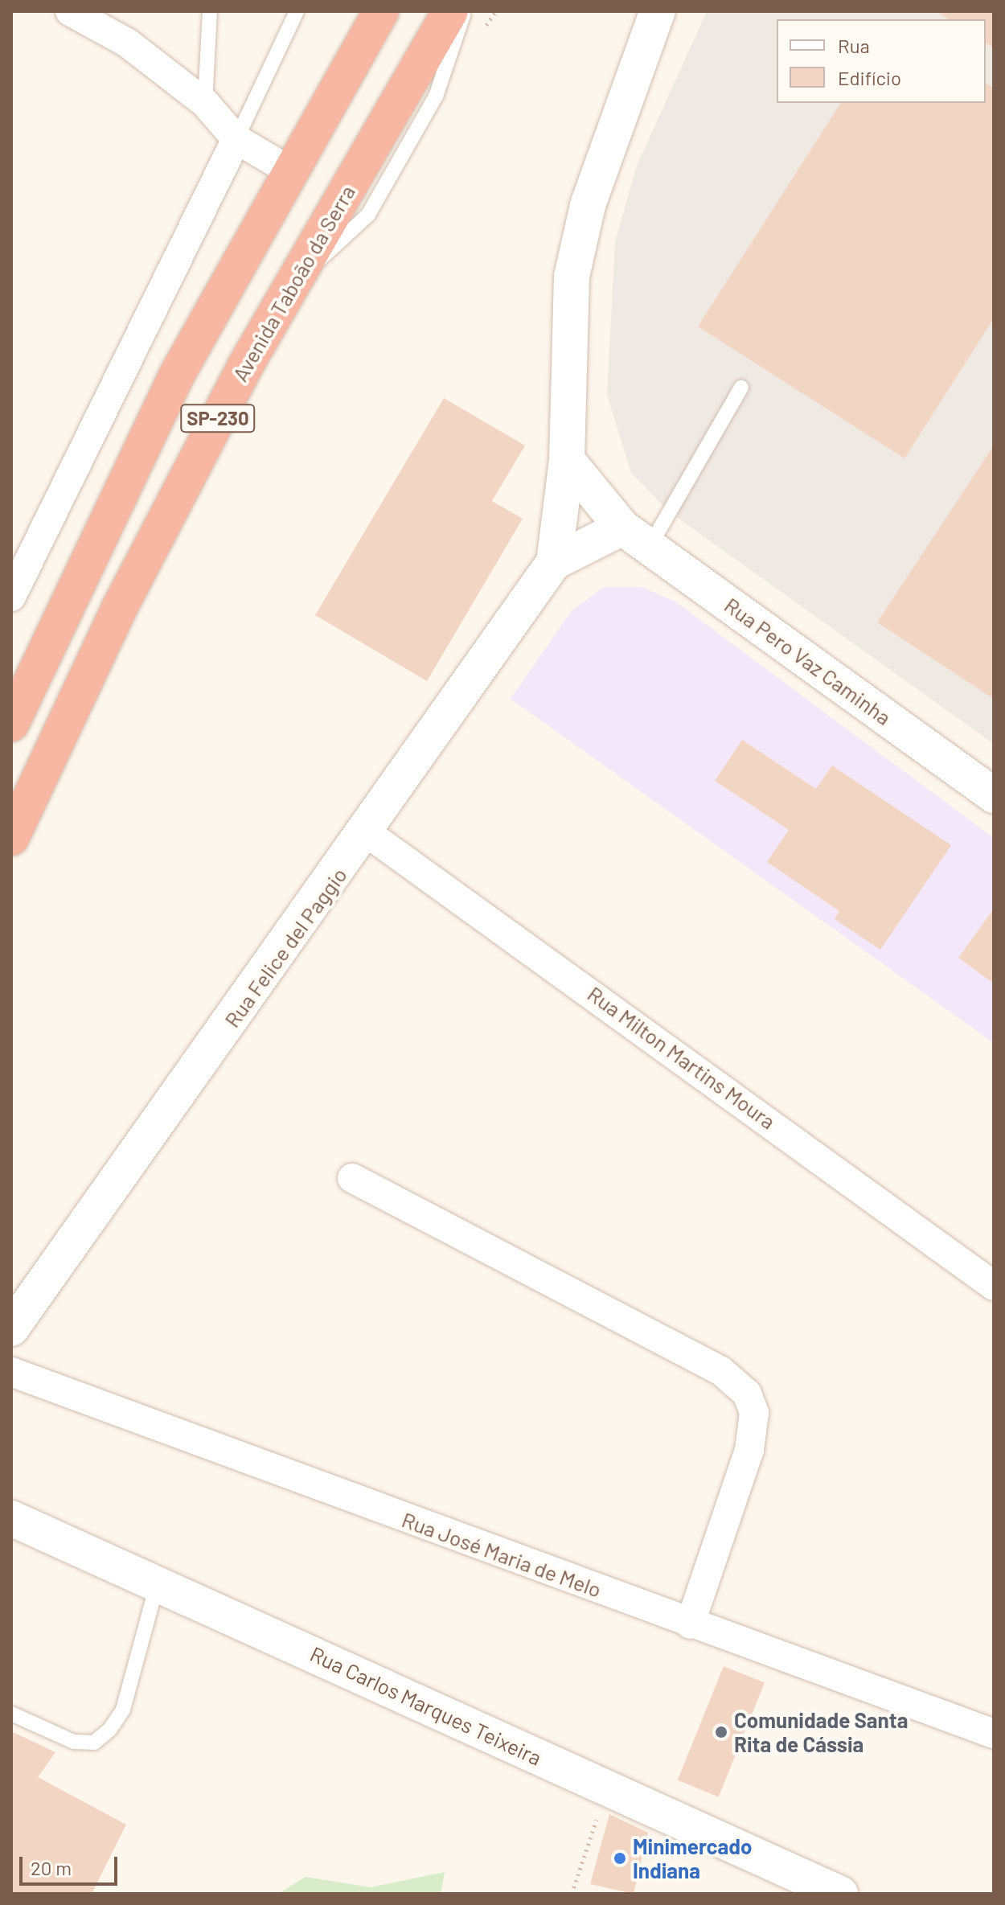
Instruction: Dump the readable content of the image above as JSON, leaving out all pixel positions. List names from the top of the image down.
{
  "streets": {
    "highway": ["Avenida Taboão da Serra", "SP-230"],
    "street": [
      "Rua Pero Vaz Caminha",
      "Rua Felice del Paggio",
      "Rua Milton Martins Moura",
      "Rua José Maria de Melo",
      "Rua Carlos Marques Teixeira"
    ]
  },
  "crossings": [
    ["Rua Felice del Paggio", "Rua Milton Martins Moura"]
  ],
  "places": ["Comunidade Santa Rita de Cássia", "Minimercado Indiana"],
  "legend": ["Rua", "Edifício"],
  "scale_bar": "20 m"
}
